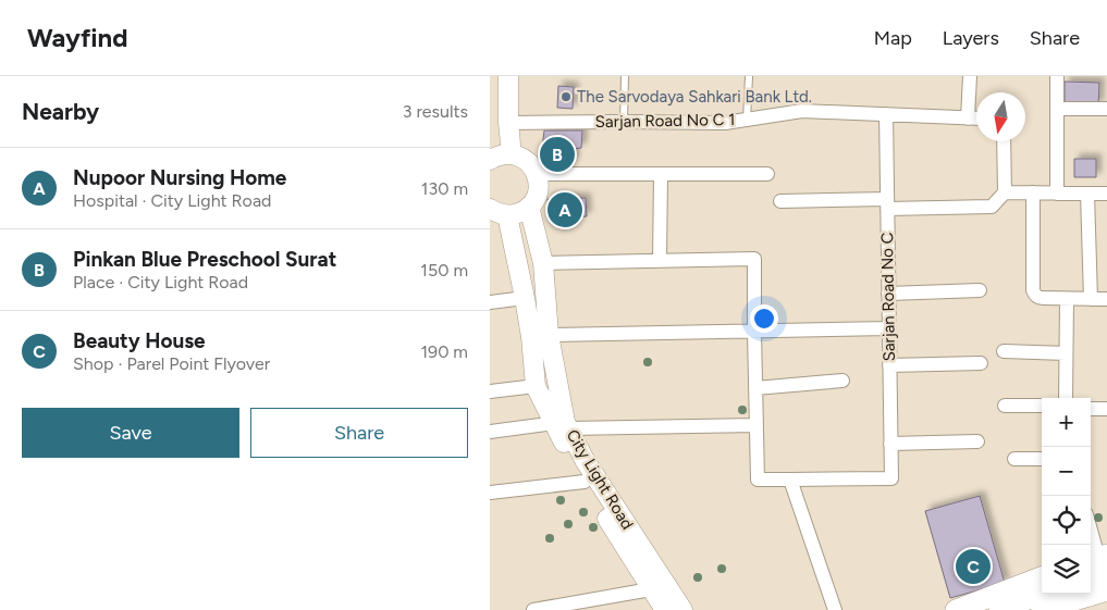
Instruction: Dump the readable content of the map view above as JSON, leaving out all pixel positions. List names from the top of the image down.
{
  "streets": {
    "main road": ["City Light Road"],
    "street": ["Sarjan Road No C 1", "Sarjan Road No C"]
  },
  "crossings": [
    ["Sarjan Road No C 1", "Sarjan Road No C"]
  ],
  "places": ["The Sarvodaya Sahkari Bank Ltd."],
  "north": "bottom",
  "page": {
    "header": "Wayfind",
    "nav": ["Map", "Layers", "Share"],
    "heading": ["Nearby", "3 results"],
    "pins": ["B", "A", "C"],
    "list": [
      {
        "mark": "A",
        "name": "Nupoor Nursing Home",
        "note": "Hospital · City Light Road",
        "value": "130 m"
      },
      {
        "mark": "B",
        "name": "Pinkan Blue Preschool Surat",
        "note": "Place · City Light Road",
        "value": "150 m"
      },
      {
        "mark": "C",
        "name": "Beauty House",
        "note": "Shop · Parel Point Flyover",
        "value": "190 m"
      }
    ],
    "buttons": ["Save", "Share"],
    "map_buttons": ["+", "−"]
  }
}
